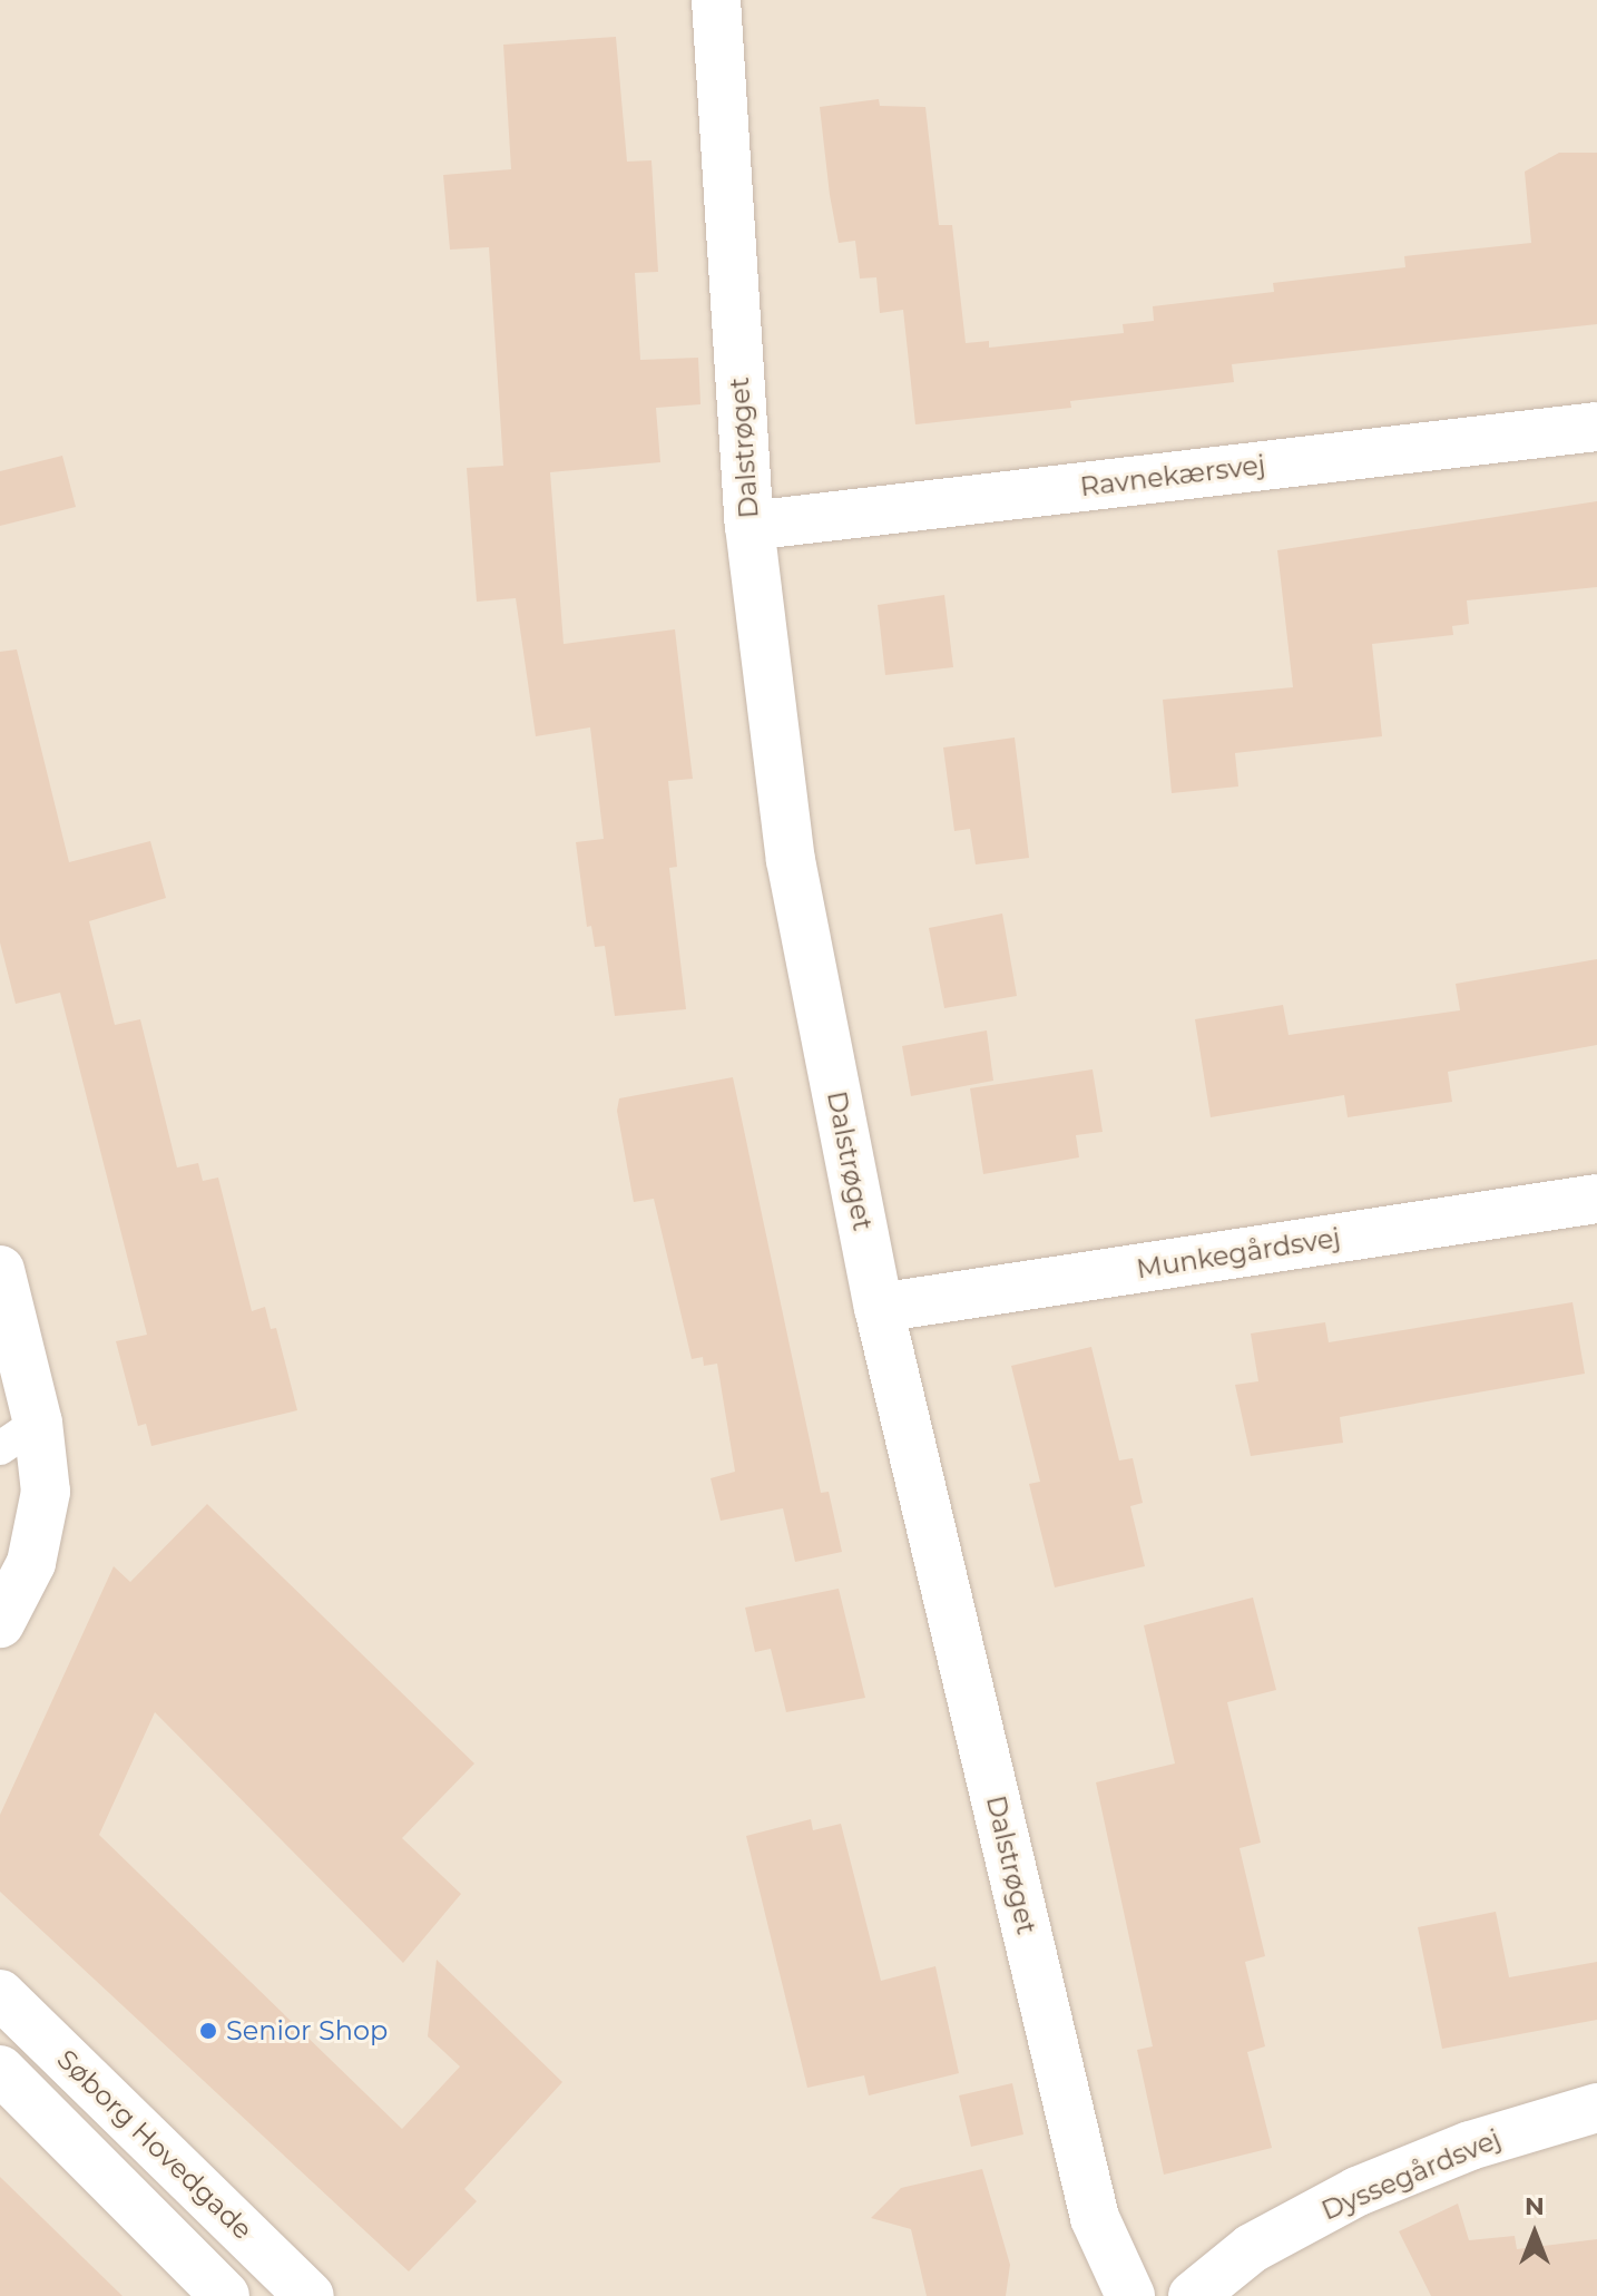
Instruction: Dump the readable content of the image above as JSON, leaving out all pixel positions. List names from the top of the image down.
{
  "streets": {
    "street": [
      "Dalstrøget",
      "Ravnekærsvej",
      "Munkegårdsvej",
      "Søborg Hovedgade",
      "Dyssegårdsvej"
    ]
  },
  "crossings": [
    ["Dalstrøget", "Ravnekærsvej"],
    ["Dalstrøget", "Munkegårdsvej"]
  ],
  "places": ["Senior Shop"],
  "north": "top"
}
